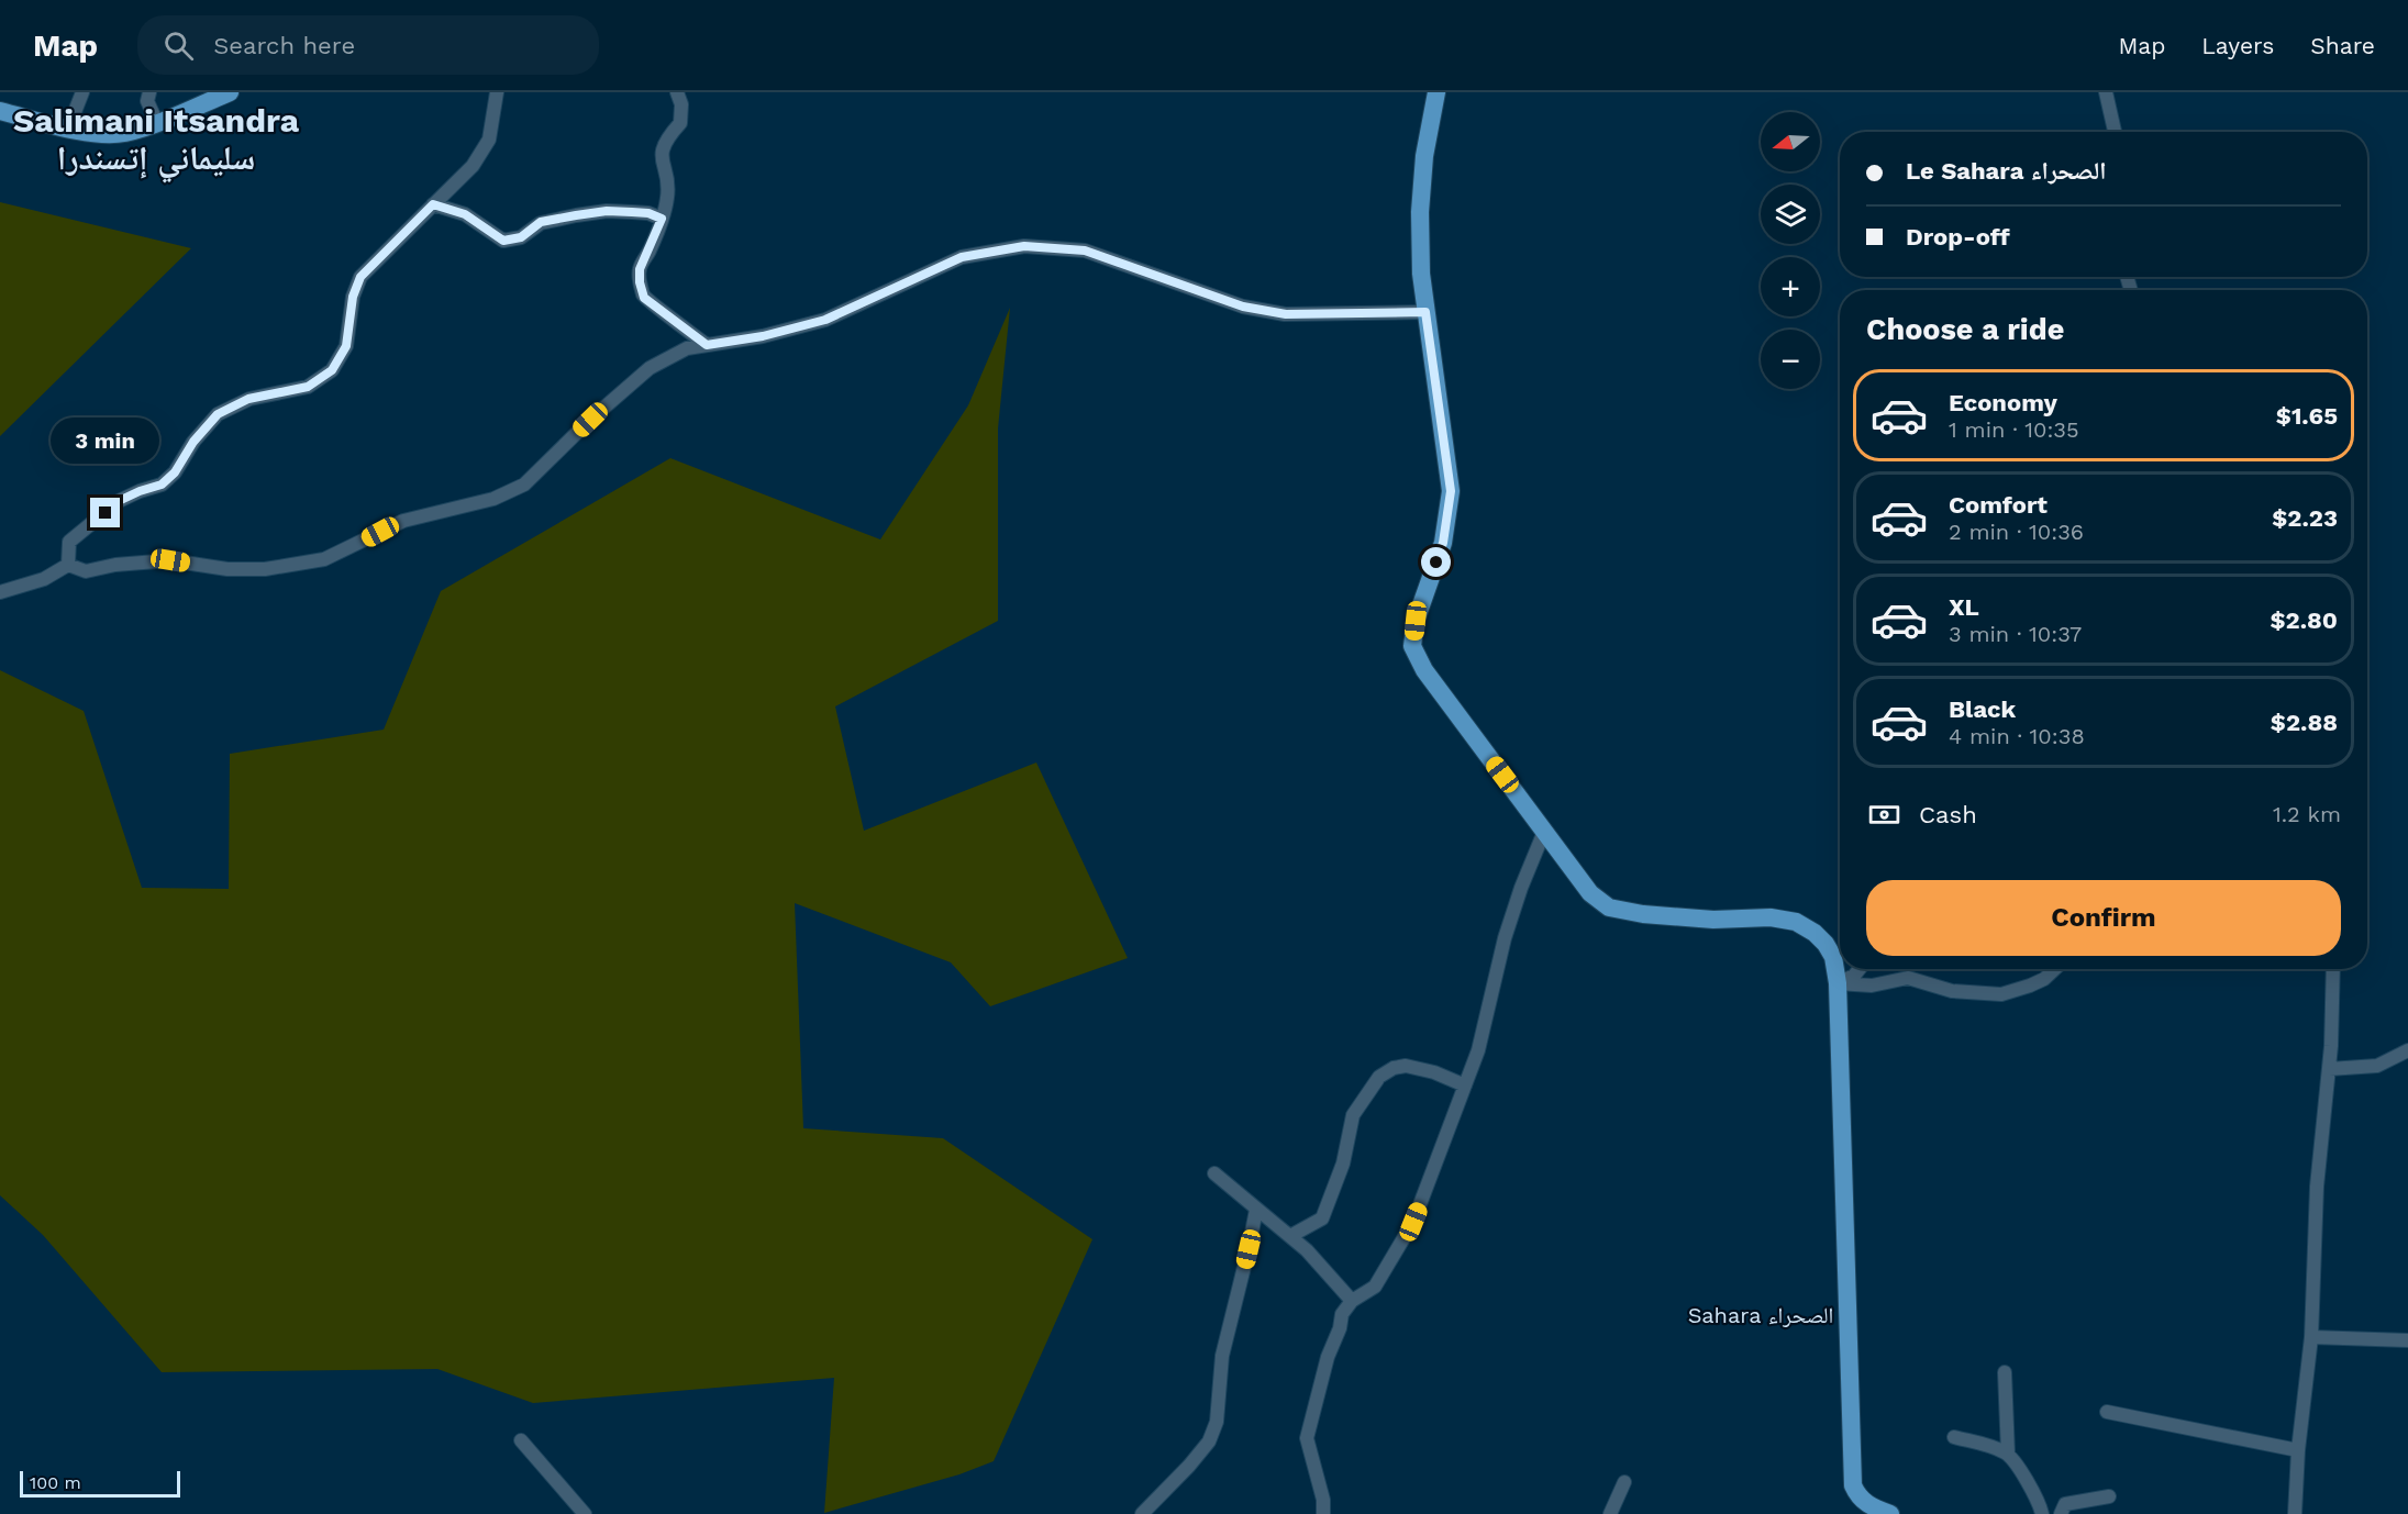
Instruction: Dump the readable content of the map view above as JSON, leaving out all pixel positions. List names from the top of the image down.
{
  "districts": ["Salimani Itsandra سليماني إتسندرا", "Sahara الصحراء"],
  "scale_bar": "100 m",
  "north": "left",
  "page": {
    "header": "Map",
    "search": "Search here",
    "nav": ["Map", "Layers", "Share"],
    "map_buttons": ["+", "−"],
    "banner": ["Le Sahara الصحراء", "Drop-off"],
    "heading": "Choose a ride",
    "list": [
      {
        "name": "Economy",
        "note": "1 min · 10:35",
        "value": "$1.65"
      },
      {
        "name": "Comfort",
        "note": "2 min · 10:36",
        "value": "$2.23"
      },
      {
        "name": "XL",
        "note": "3 min · 10:37",
        "value": "$2.80"
      },
      {
        "name": "Black",
        "note": "4 min · 10:38",
        "value": "$2.88"
      }
    ],
    "bubble": "3 min",
    "pay": ["Cash", "1.2 km"],
    "buttons": "Confirm",
    "scale": "100 m"
  }
}
